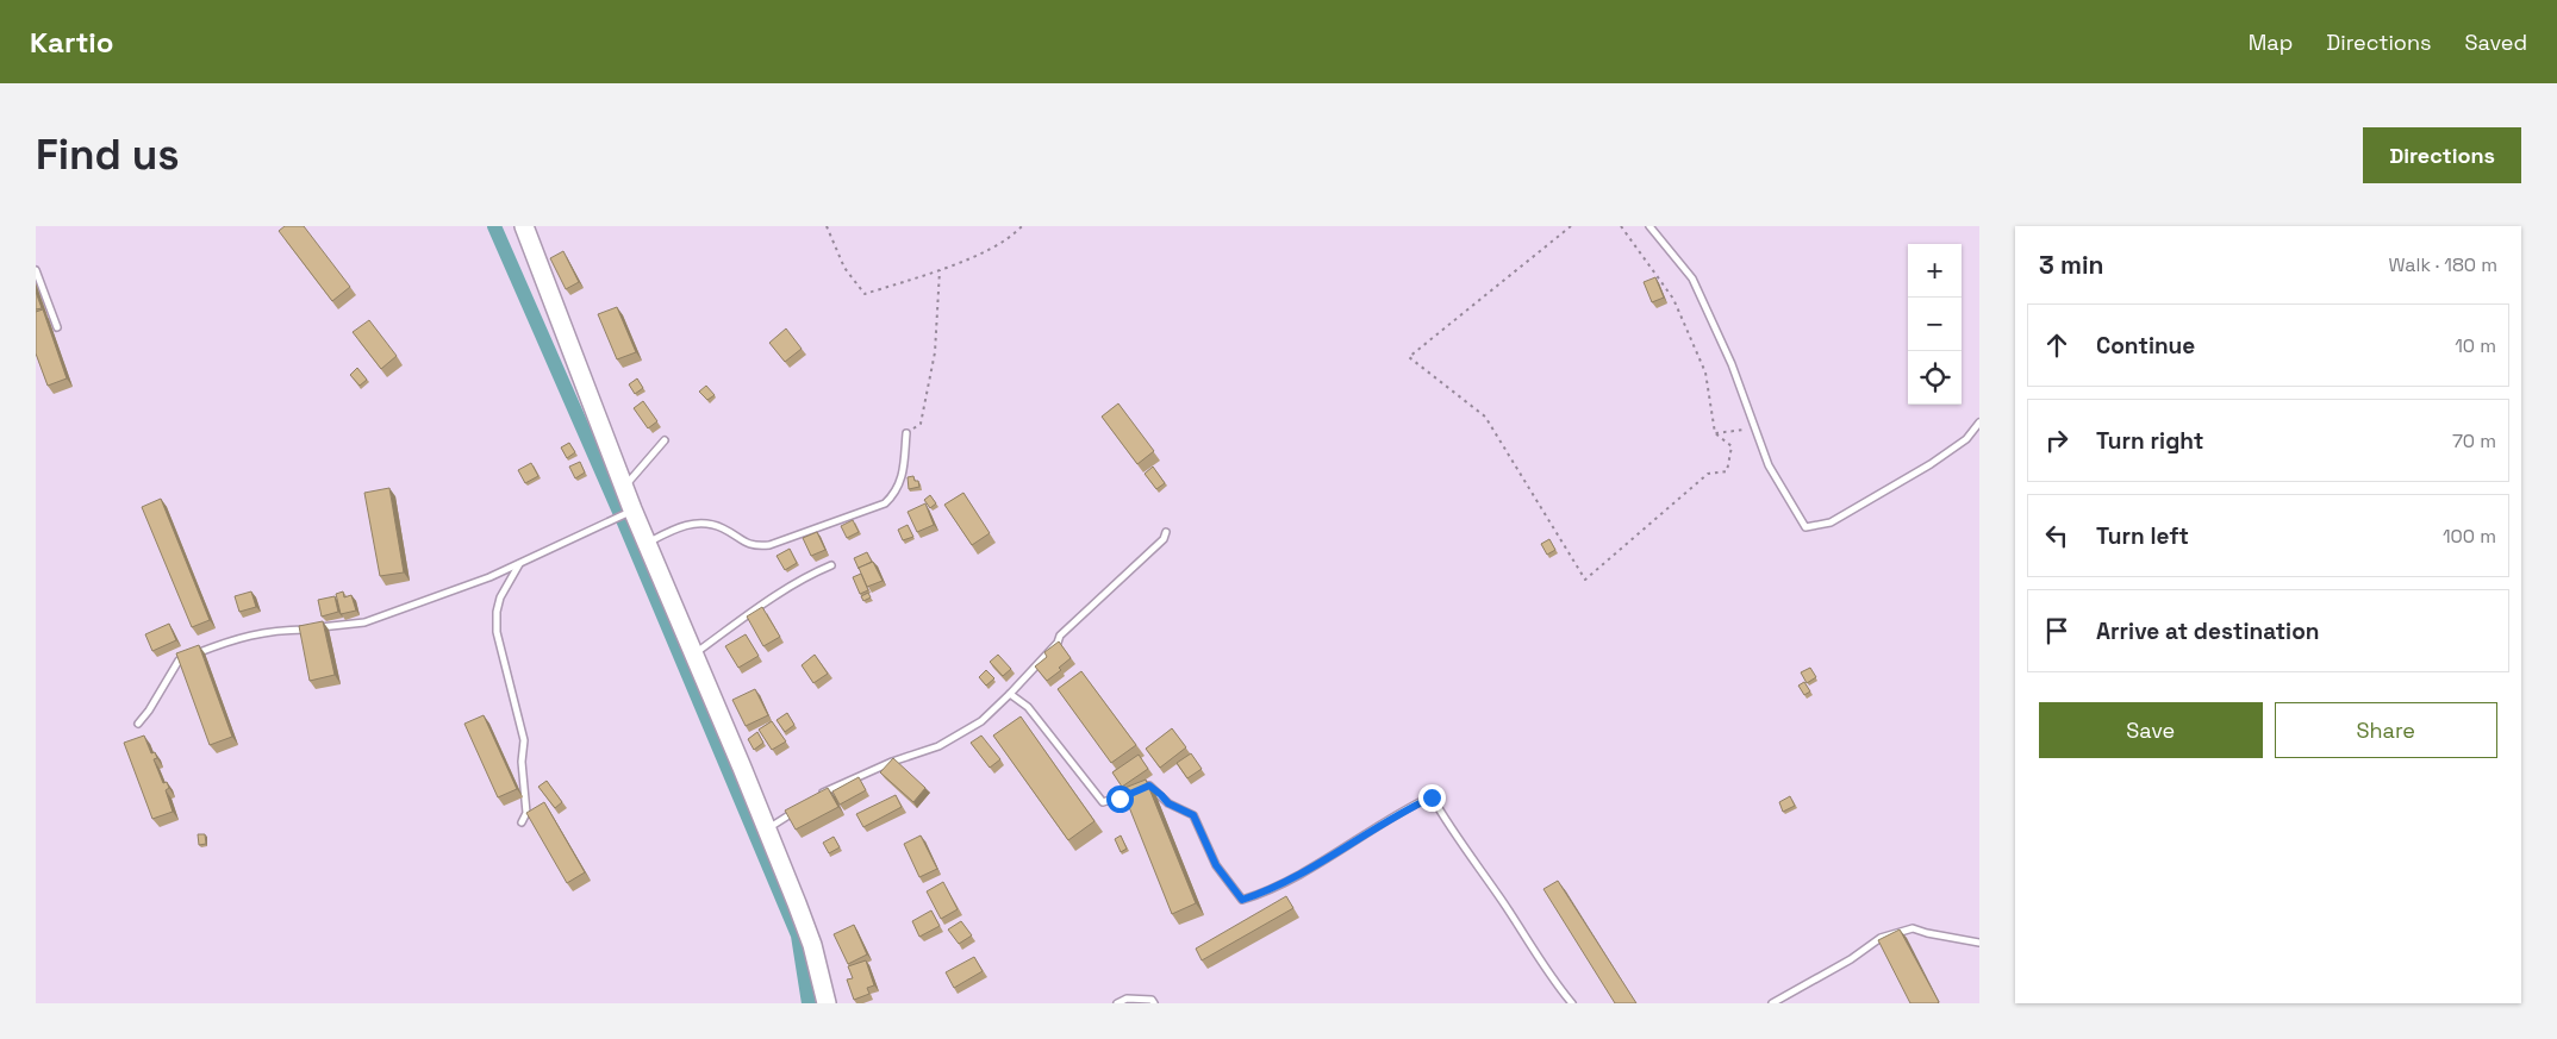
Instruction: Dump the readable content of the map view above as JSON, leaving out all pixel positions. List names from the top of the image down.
{
  "page": {
    "header": "Kartio",
    "nav": ["Map", "Directions", "Saved"],
    "buttons": [
      "Directions",
      ["Save", "Share"]
    ],
    "title": "Find us",
    "heading": ["3 min", "Walk · 180 m"],
    "map_buttons": ["+", "−"],
    "list": [
      ["Continue", "10 m"],
      ["Turn right", "70 m"],
      ["Turn left", "100 m"],
      "Arrive at destination"
    ]
  }
}
